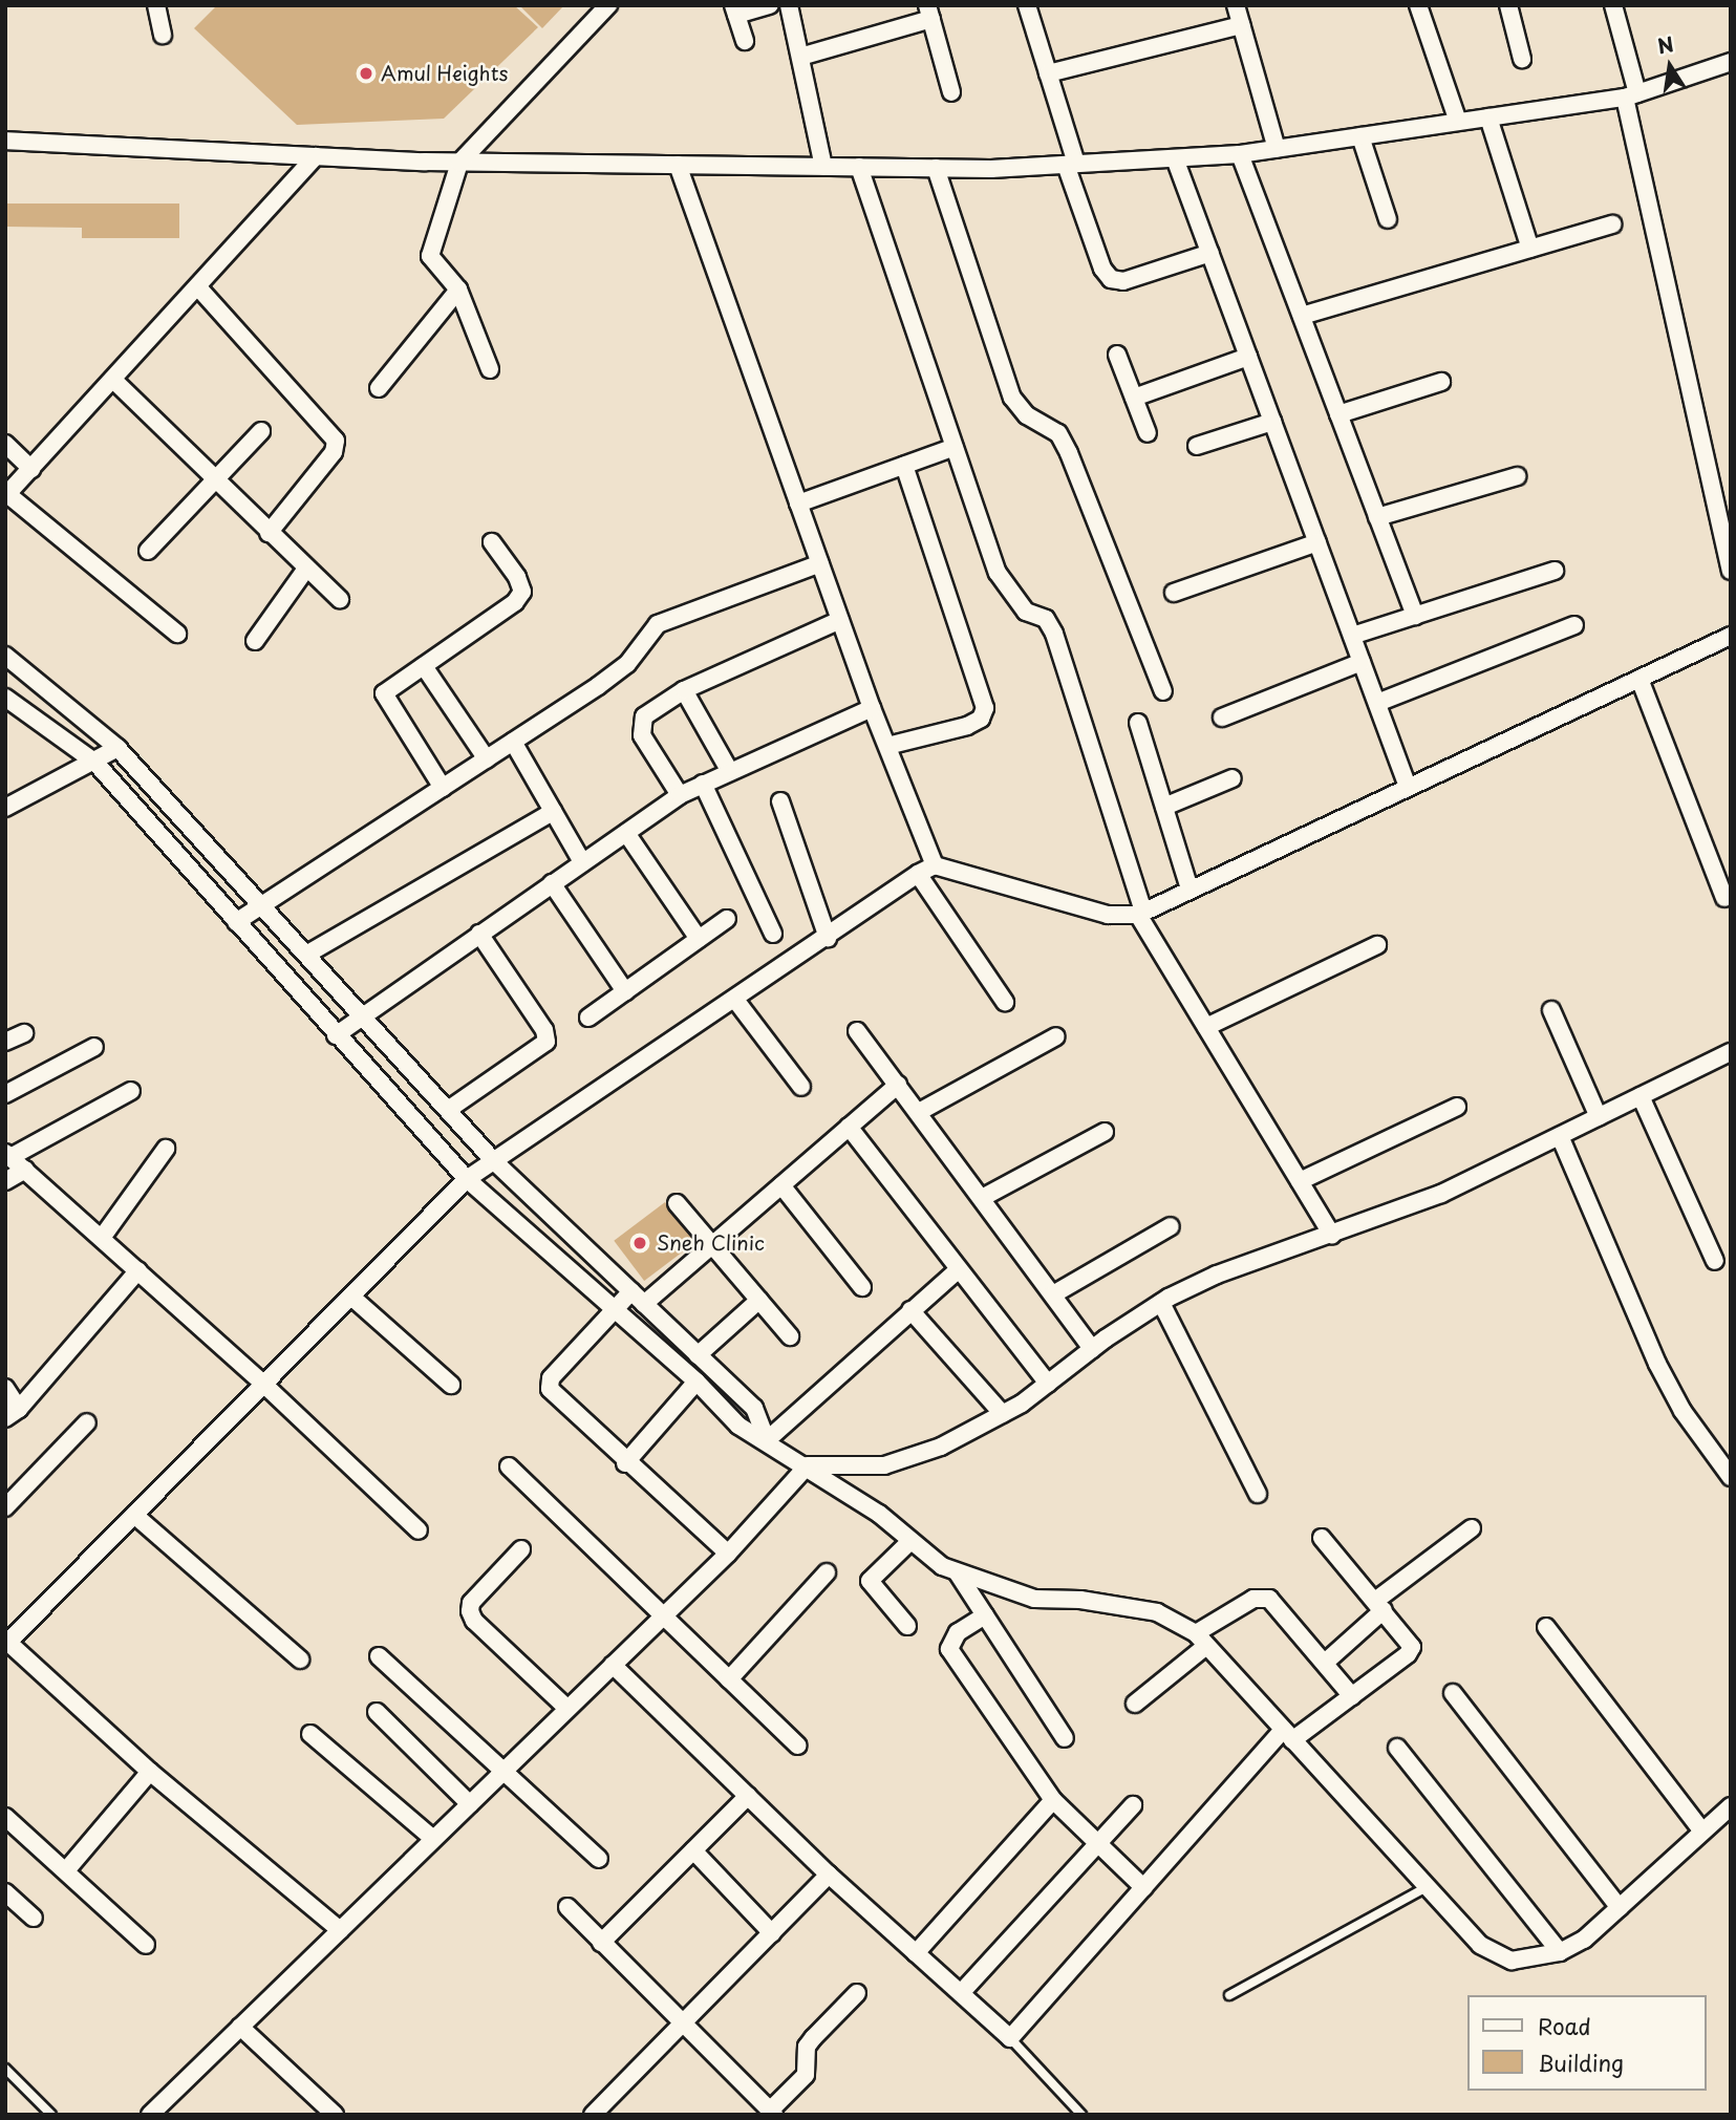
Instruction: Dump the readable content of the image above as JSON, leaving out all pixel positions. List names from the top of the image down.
{
  "places": ["Amul Heights", "Sneh Clinic"],
  "legend": ["Road", "Building"],
  "north": "top"
}
